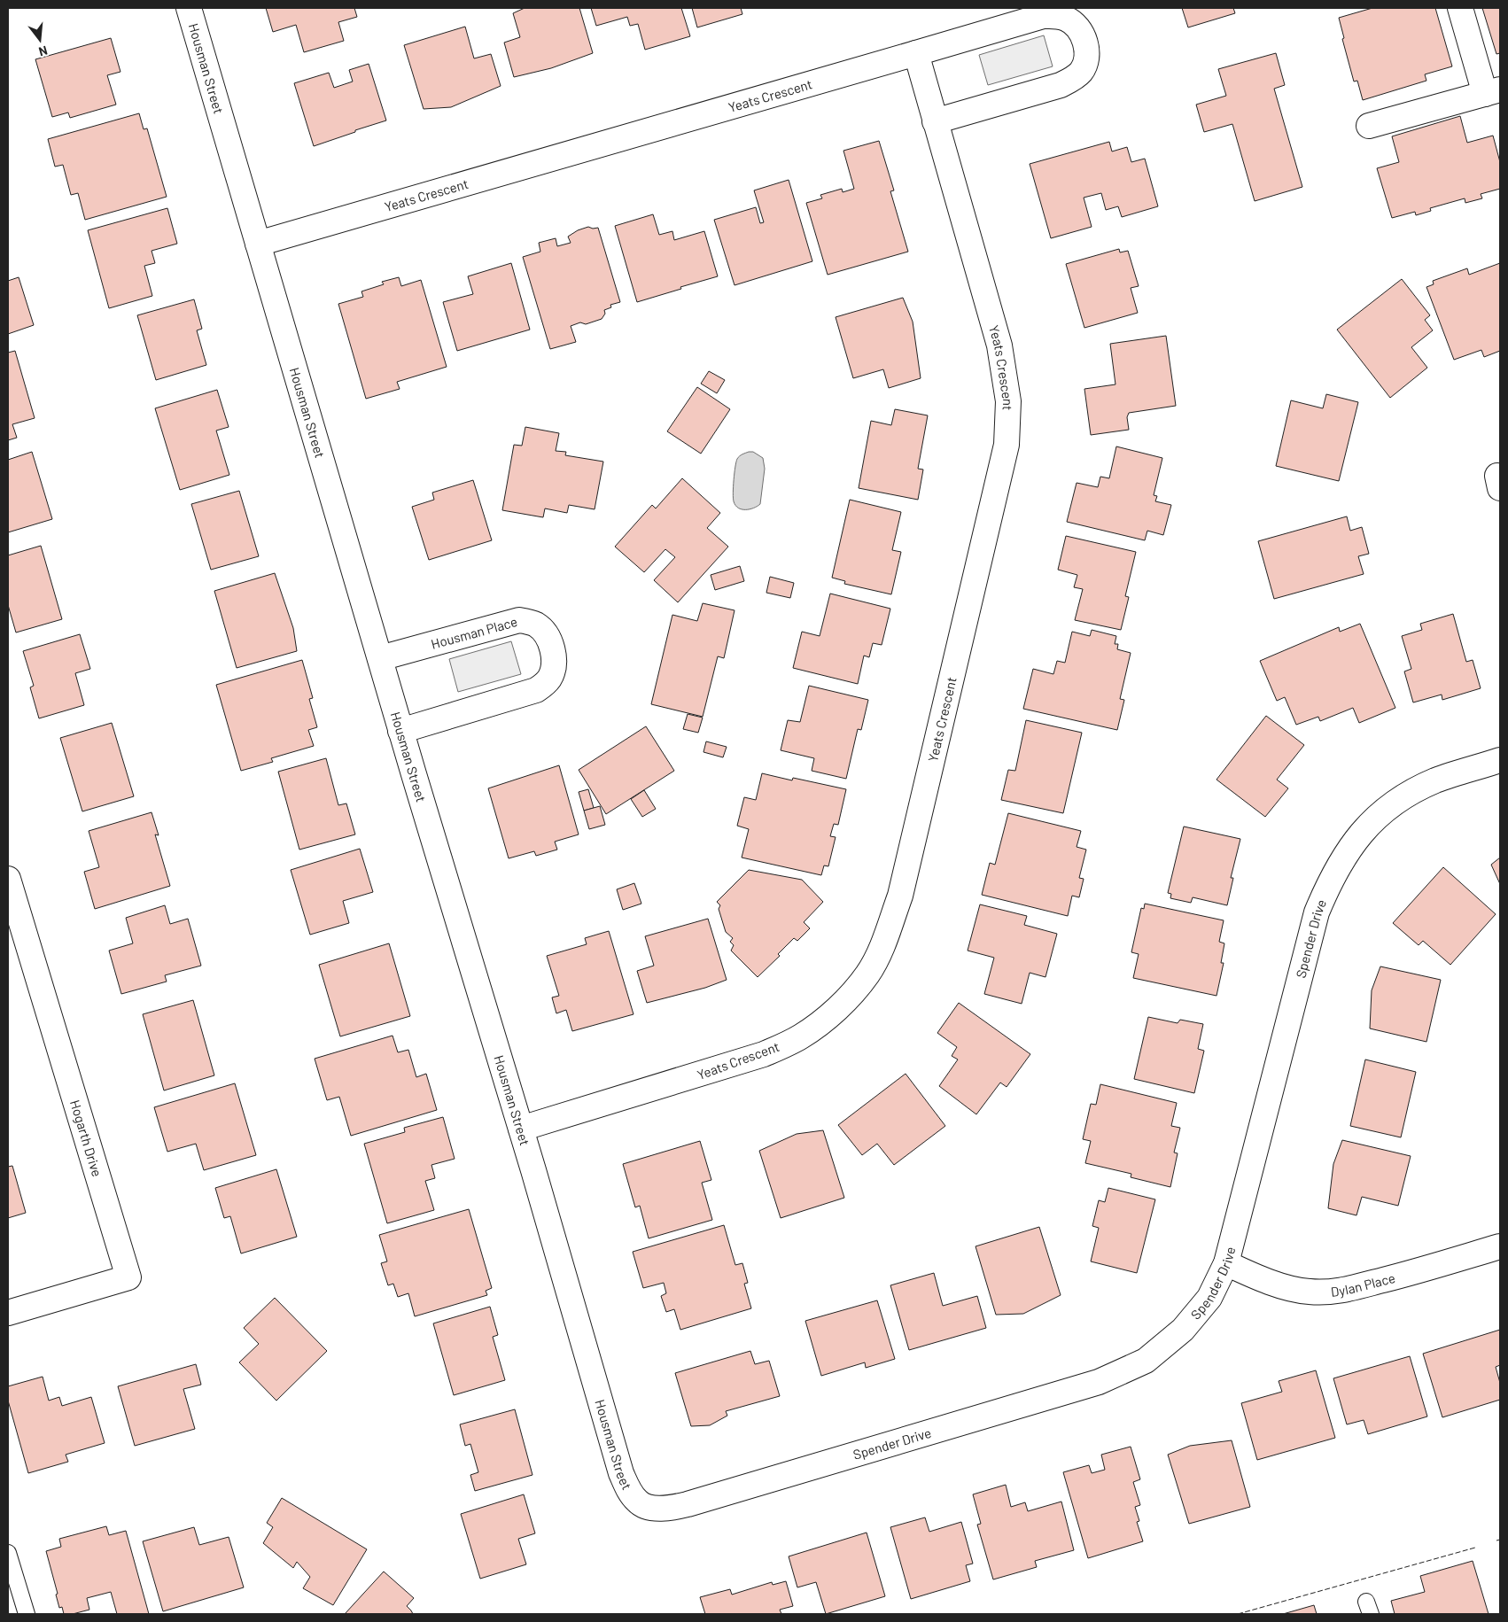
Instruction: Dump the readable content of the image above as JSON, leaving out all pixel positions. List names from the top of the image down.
{
  "streets": {
    "street": [
      "Housman Street",
      "Yeats Crescent",
      "Housman Place",
      "Spender Drive",
      "Hogarth Drive",
      "Dylan Place"
    ]
  },
  "crossings": [
    ["Housman Street", "Yeats Crescent"],
    ["Housman Street", "Housman Place"],
    ["Housman Street", "Spender Drive"],
    ["Spender Drive", "Dylan Place"]
  ],
  "north": "bottom"
}
